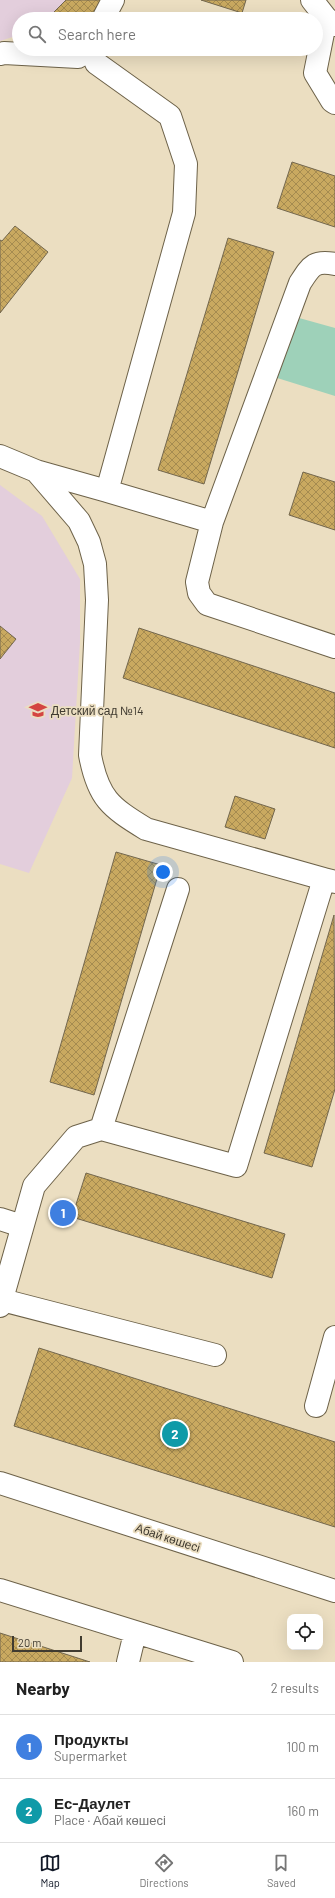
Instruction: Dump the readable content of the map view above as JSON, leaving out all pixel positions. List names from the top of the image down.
{
  "streets": {
    "street": ["Абай көшесі"]
  },
  "places": {
    "school or university": ["Детский сад №14"]
  },
  "scale_bar": "20 m",
  "page": {
    "search": "Search here",
    "pins": ["1", "2"],
    "scale": "20 m",
    "heading": ["Nearby", "2 results"],
    "list": [
      {
        "mark": "1",
        "name": "Продукты",
        "note": "Supermarket",
        "value": "100 m"
      },
      {
        "mark": "2",
        "name": "Ес-Даулет",
        "note": "Place · Абай көшесі",
        "value": "160 m"
      }
    ],
    "nav": ["Map", "Directions", "Saved"]
  }
}
